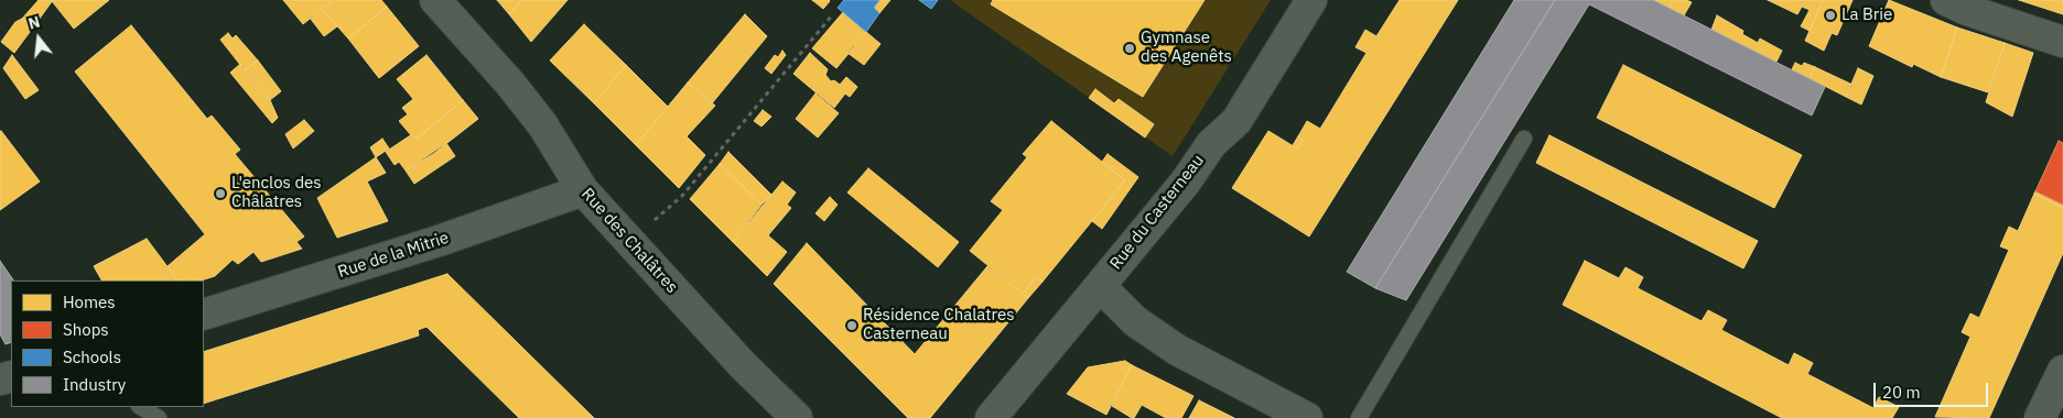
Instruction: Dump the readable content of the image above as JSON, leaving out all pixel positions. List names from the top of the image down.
{
  "streets": {
    "street": ["Rue du Casterneau", "Rue des Chalâtres", "Rue de la Mitrie"]
  },
  "crossings": [
    ["Rue des Chalâtres", "Rue de la Mitrie"]
  ],
  "places": [
    "La Brie",
    "Gymnase des Agenêts",
    "L'enclos des Châlatres",
    "Résidence Chalatres Casterneau"
  ],
  "legend": [
    "Homes",
    "Shops",
    "Schools",
    "Industry"
  ],
  "scale_bar": "20 m",
  "north": "top"
}
